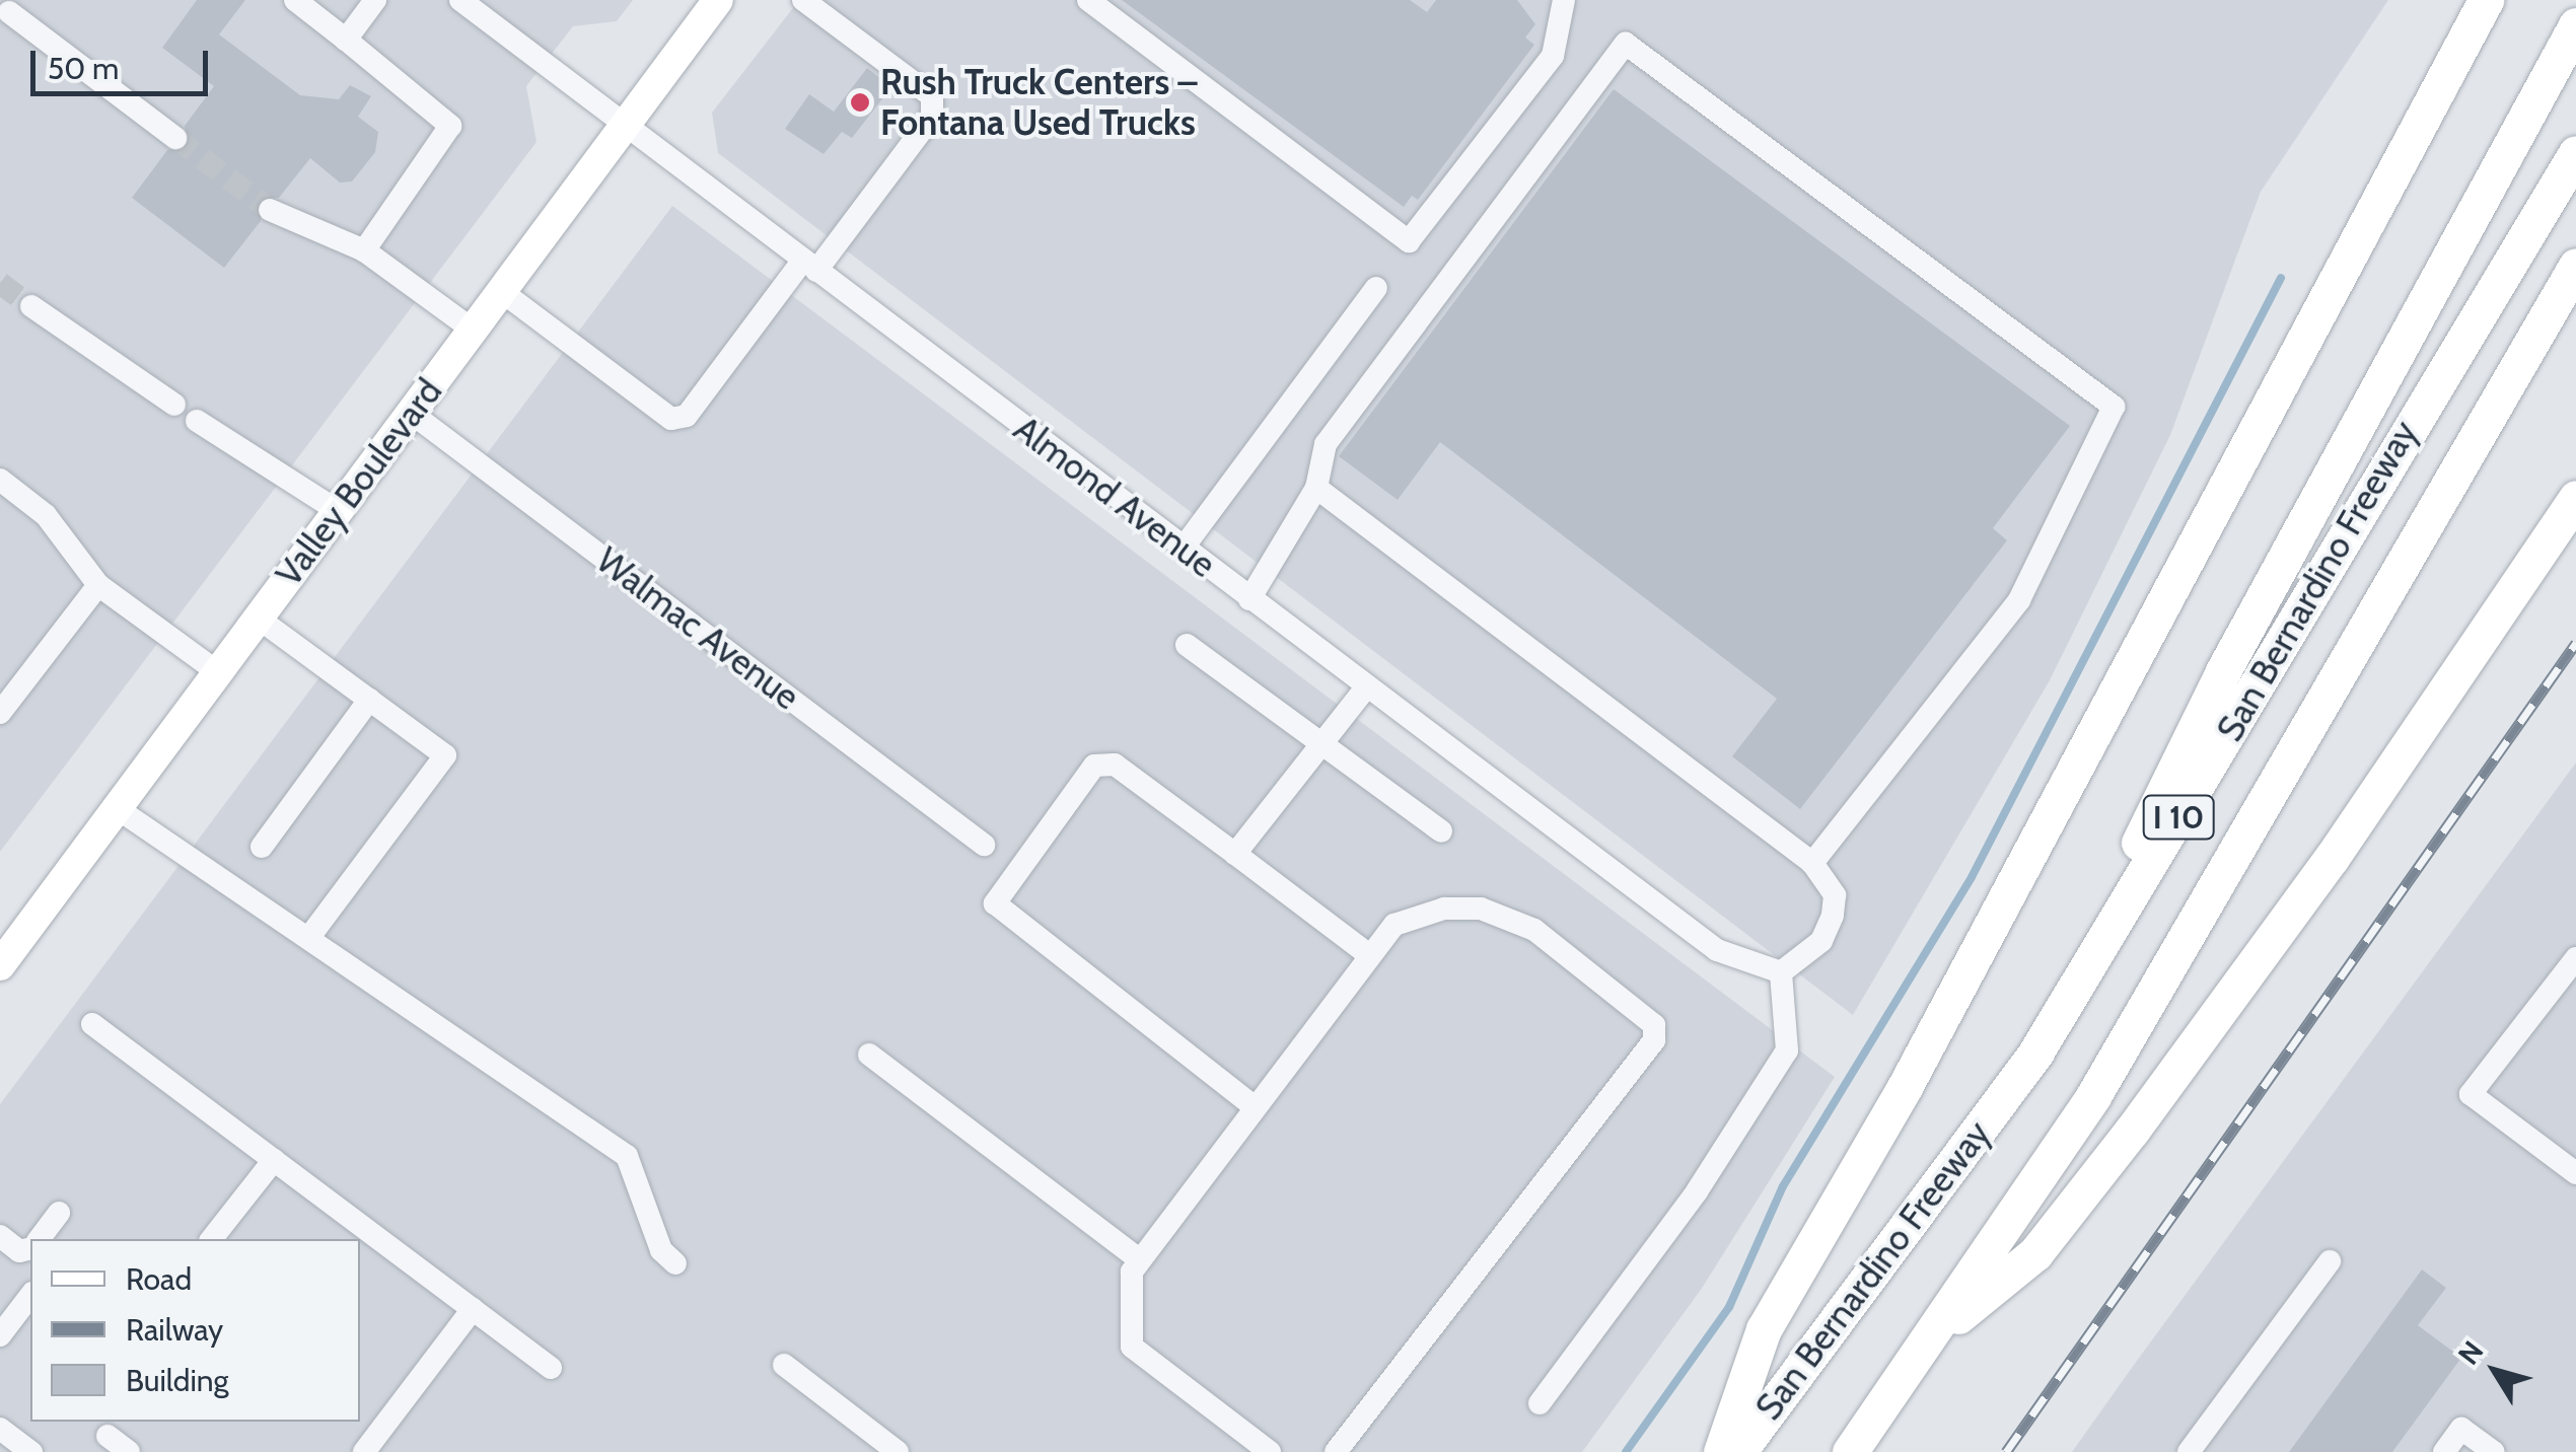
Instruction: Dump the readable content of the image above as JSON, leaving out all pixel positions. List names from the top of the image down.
{
  "streets": {
    "highway": ["San Bernardino Freeway", "I 10"],
    "main road": ["Valley Boulevard"],
    "street": ["Almond Avenue", "Walmac Avenue"]
  },
  "crossings": [
    ["Valley Boulevard", "Almond Avenue"],
    ["Valley Boulevard", "Walmac Avenue"]
  ],
  "places": ["Rush Truck Centers – Fontana Used Trucks"],
  "legend": ["Road", "Railway", "Building"],
  "scale_bar": "50 m",
  "north": "top left"
}
